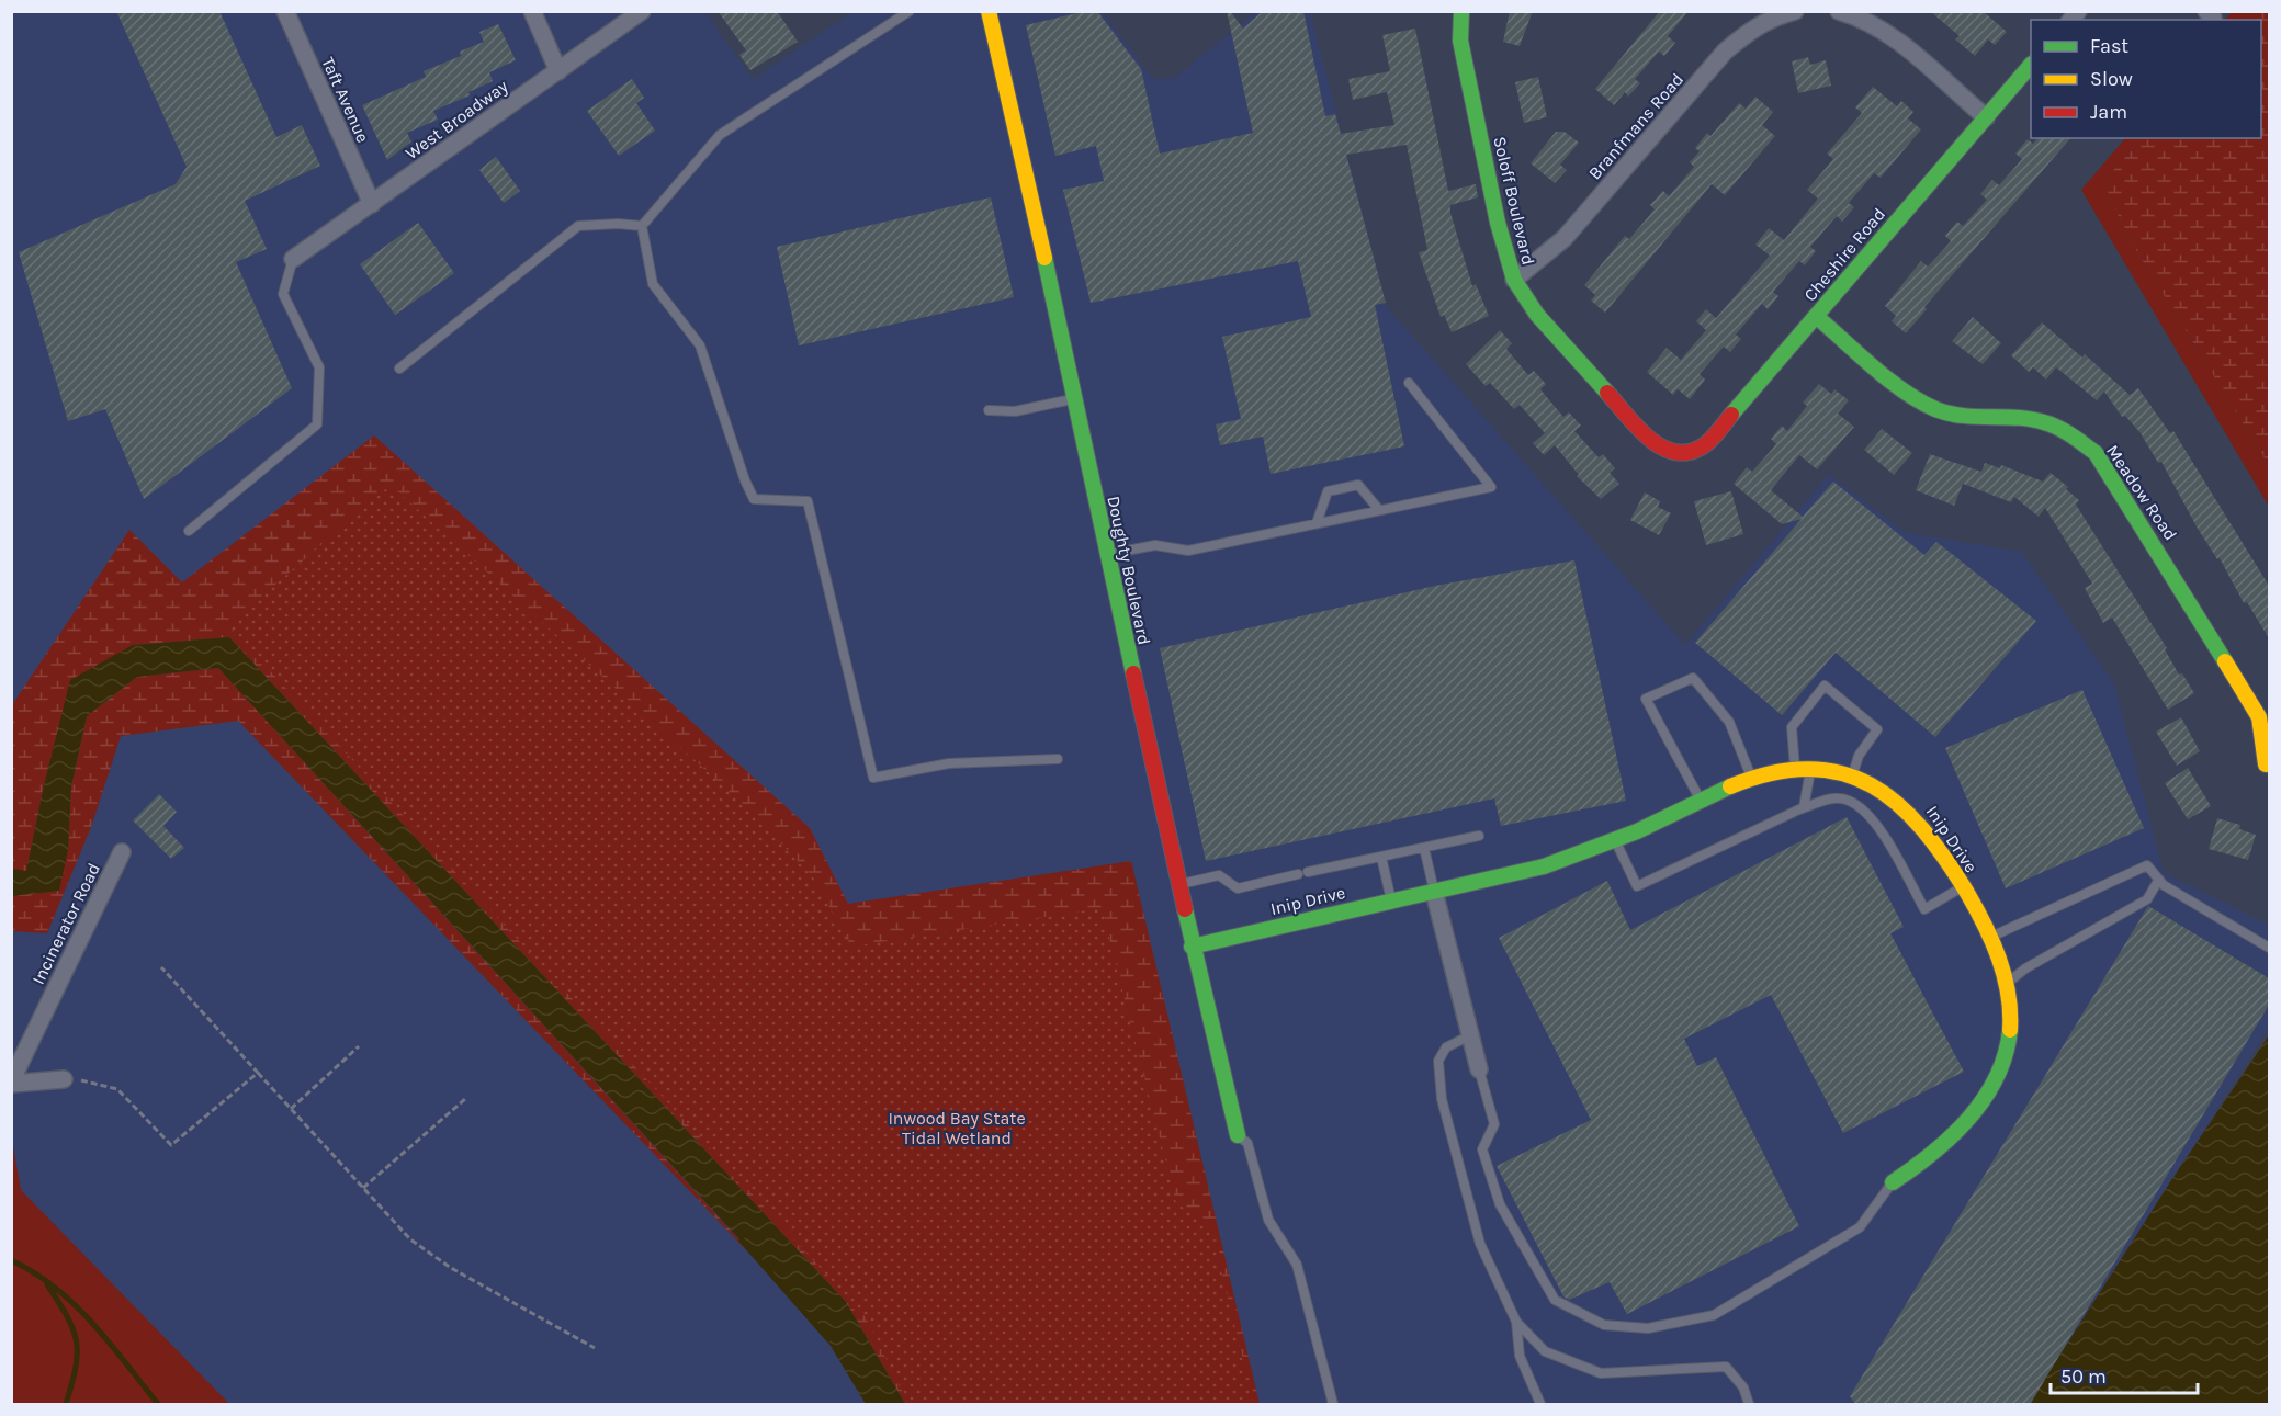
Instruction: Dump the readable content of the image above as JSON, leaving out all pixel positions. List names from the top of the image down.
{
  "streets": {
    "street": [
      "Taft Avenue",
      "West Broadway",
      "Branfmans Road",
      "Soloff Boulevard",
      "Cheshire Road",
      "Meadow Road",
      "Doughty Boulevard",
      "Inip Drive",
      "Incinerator Road"
    ]
  },
  "crossings": [
    ["Taft Avenue", "West Broadway"],
    ["Branfmans Road", "Soloff Boulevard"],
    ["Soloff Boulevard", "Cheshire Road"],
    ["Cheshire Road", "Meadow Road"],
    ["Doughty Boulevard", "Inip Drive"]
  ],
  "parks": ["Inwood Bay State Tidal Wetland"],
  "legend": ["Fast", "Slow", "Jam"],
  "scale_bar": "50 m"
}
